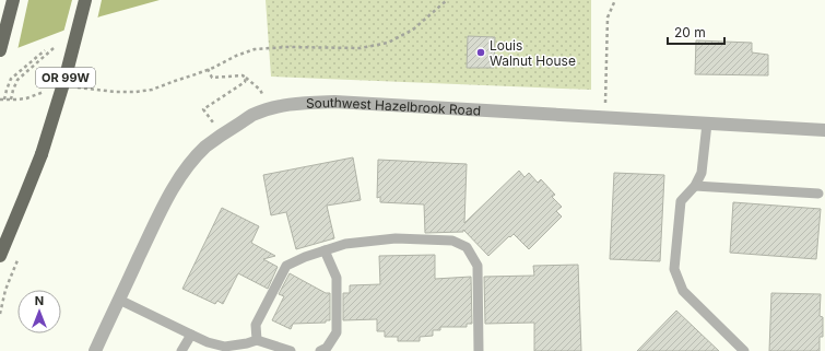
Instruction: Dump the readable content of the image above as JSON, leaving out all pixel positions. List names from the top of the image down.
{
  "streets": {
    "highway": ["OR 99W"],
    "street": ["Southwest Hazelbrook Road"]
  },
  "places": ["Louis Walnut House"],
  "scale_bar": "20 m",
  "north": "top"
}
